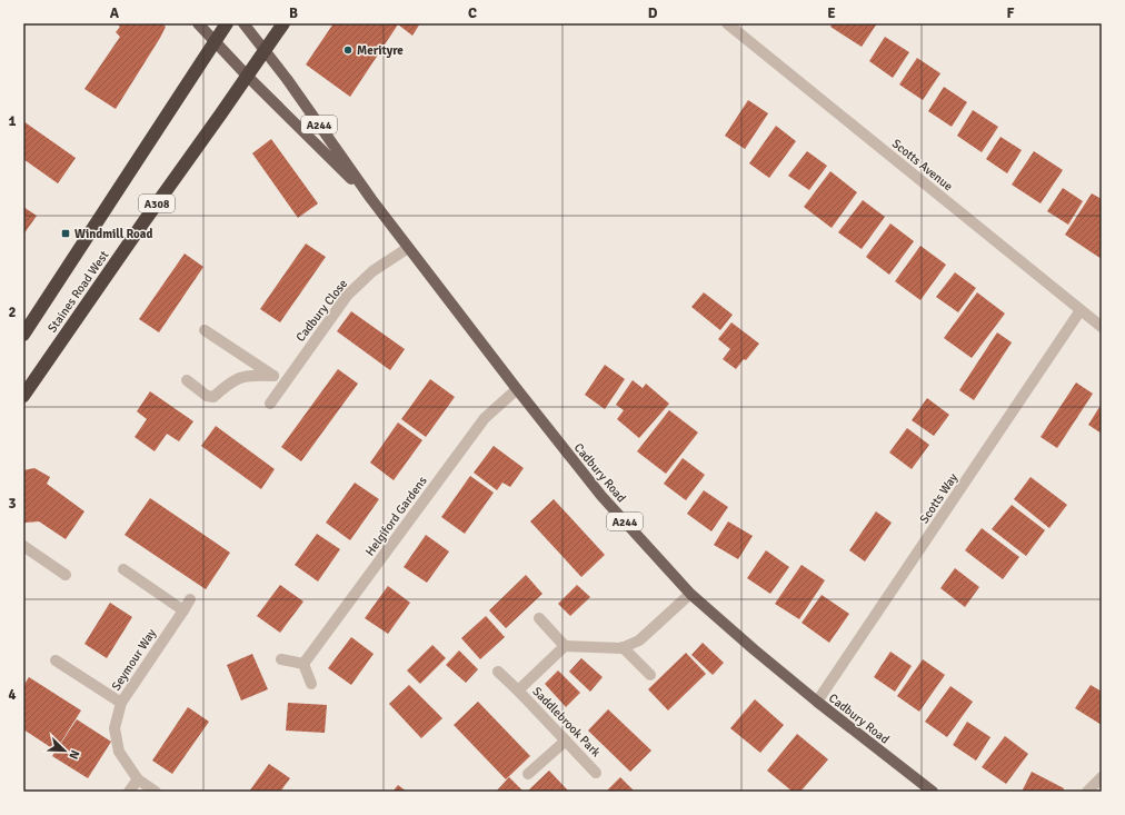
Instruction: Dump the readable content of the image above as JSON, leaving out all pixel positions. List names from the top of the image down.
{
  "streets": {
    "highway": ["A308", "Staines Road West"],
    "main road": ["A244", "Cadbury Road"],
    "street": [
      "Scotts Avenue",
      "Cadbury Close",
      "Scotts Way",
      "Helgiford Gardens",
      "Seymour Way",
      "Saddlebrook Park"
    ]
  },
  "crossings": [
    ["Scotts Avenue", "Scotts Way"],
    ["Staines Road West", "Cadbury Road"],
    ["Cadbury Close", "Cadbury Road"],
    ["Cadbury Road", "Scotts Way"],
    ["Cadbury Road", "Helgiford Gardens"]
  ],
  "places": {
    "other": ["Merityre"],
    "transit": ["Windmill Road"]
  },
  "north": "bottom right",
  "grid": {
    "columns": [
      "A",
      "B",
      "C",
      "D",
      "E",
      "F"
    ],
    "rows": [
      "1",
      "2",
      "3",
      "4"
    ]
  }
}
